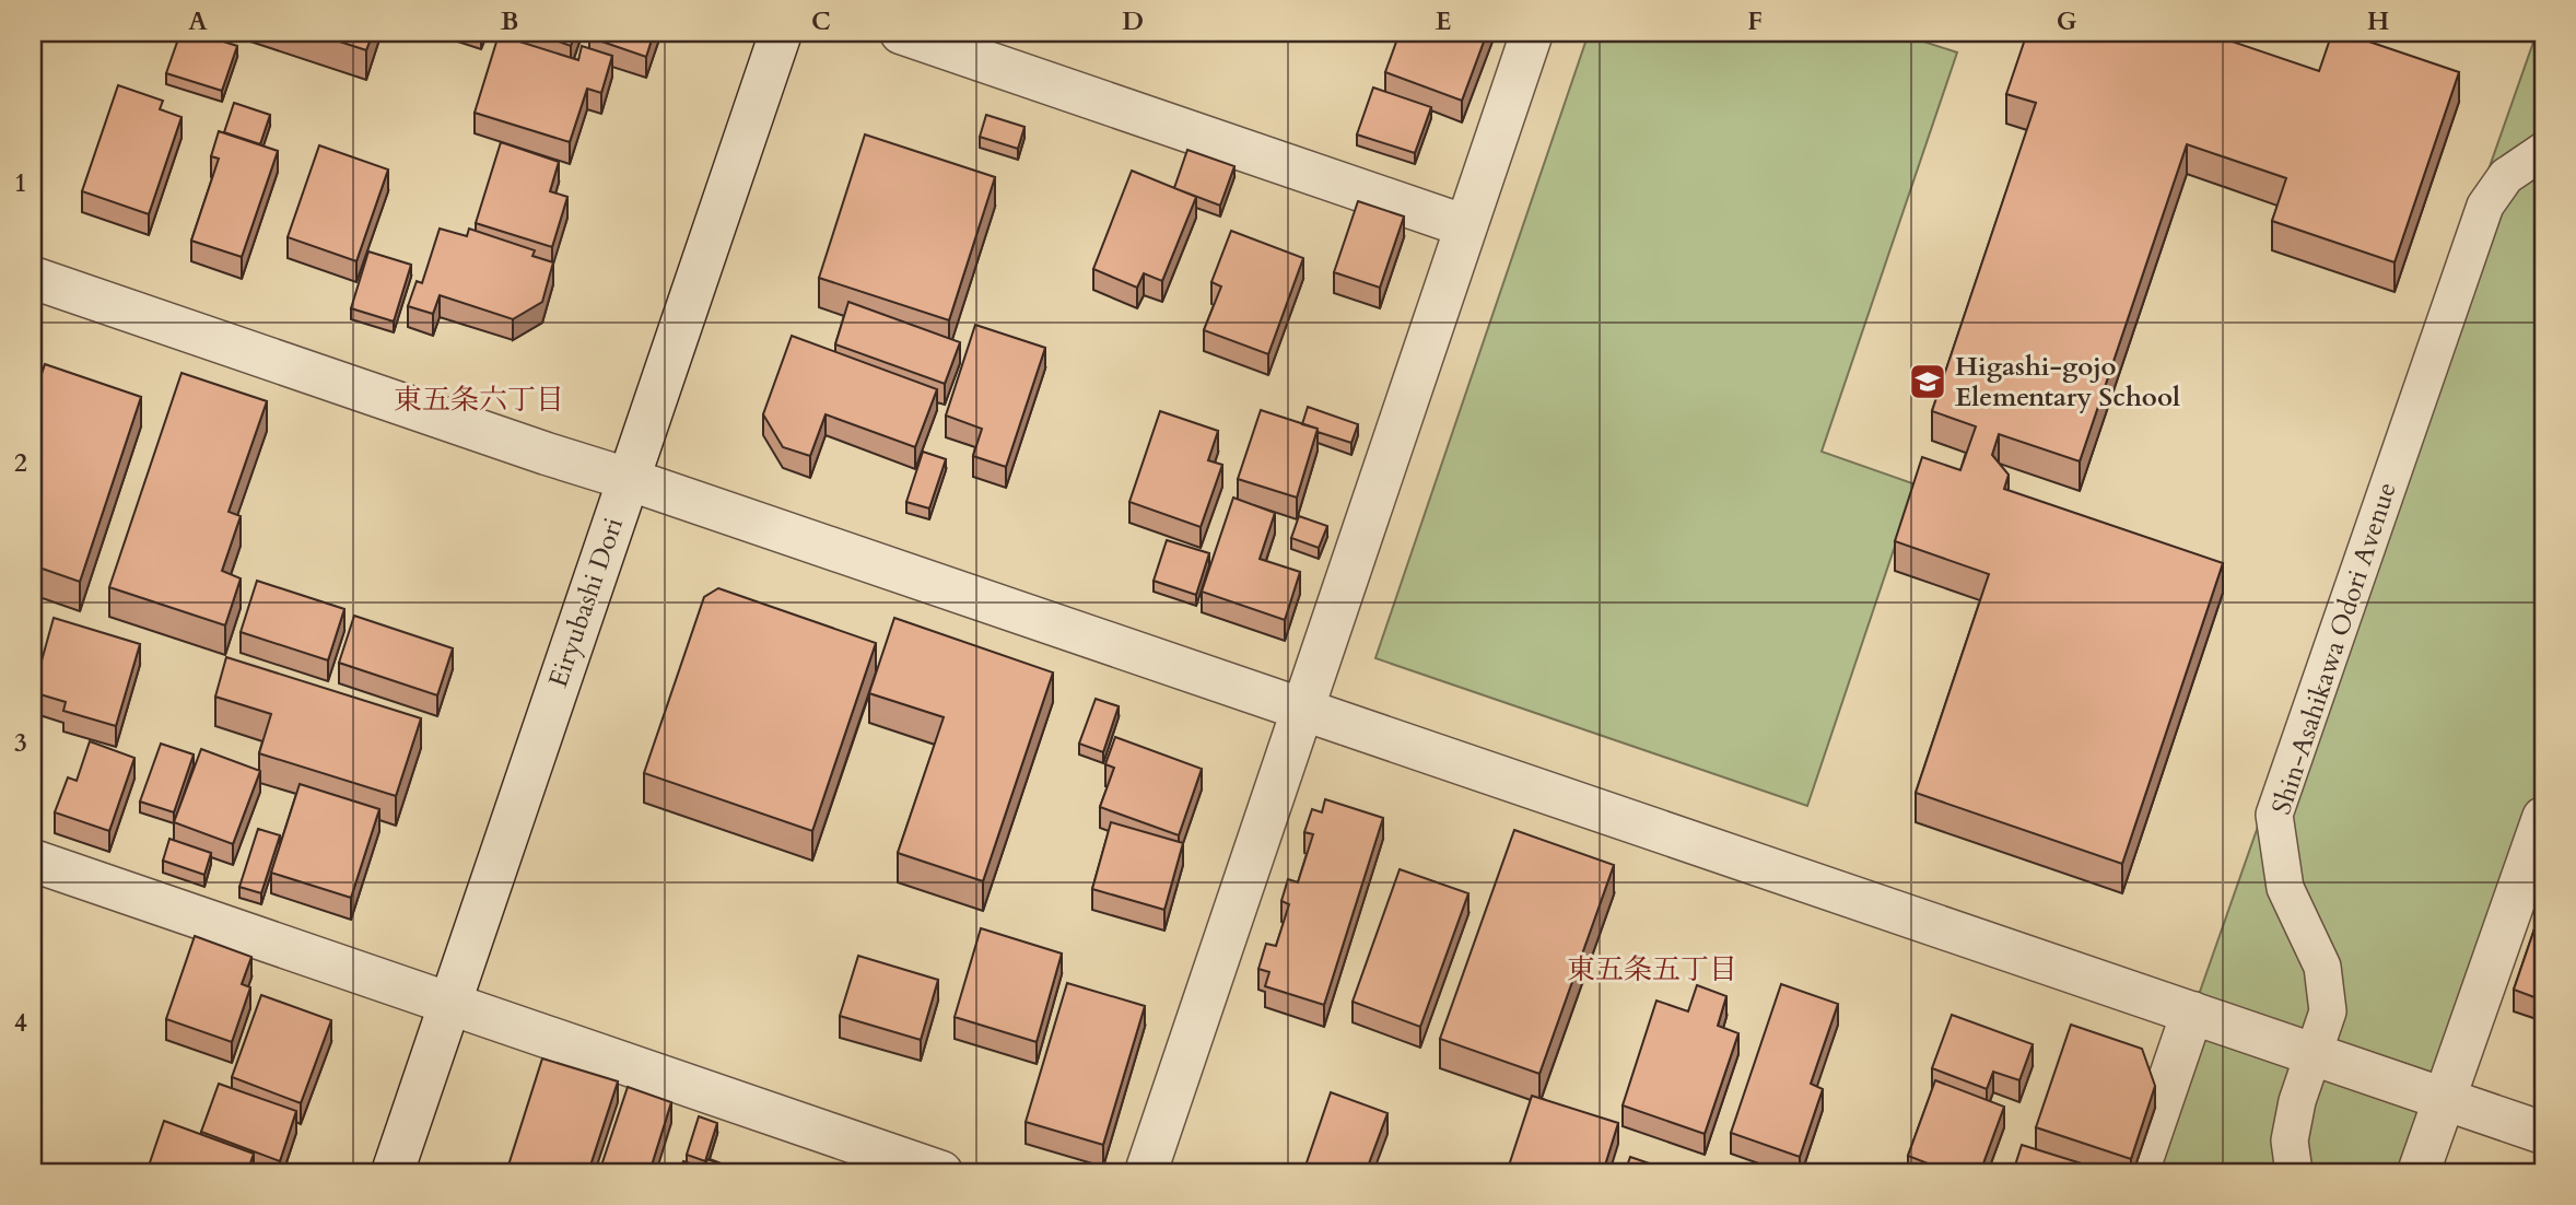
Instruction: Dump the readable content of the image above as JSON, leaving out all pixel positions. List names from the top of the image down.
{
  "streets": {
    "street": ["Eiryubashi Dori", "Shin-Asahikawa Odori Avenue"]
  },
  "districts": ["東五条六丁目", "東五条五丁目"],
  "places": {
    "school or university": ["Higashi-gojo Elementary School"]
  },
  "grid": {
    "columns": [
      "A",
      "B",
      "C",
      "D",
      "E",
      "F",
      "G",
      "H"
    ],
    "rows": [
      "1",
      "2",
      "3",
      "4"
    ]
  }
}
